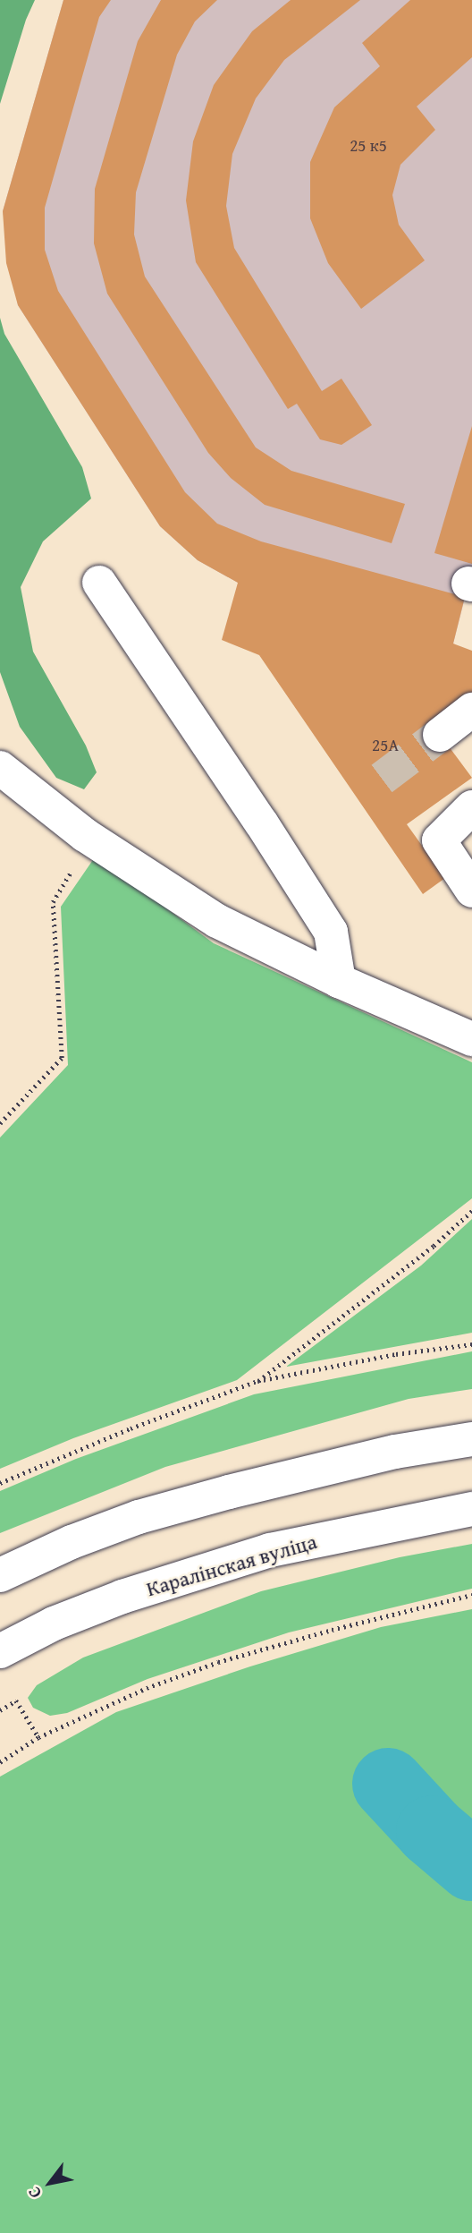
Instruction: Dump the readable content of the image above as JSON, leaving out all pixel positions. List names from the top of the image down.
{
  "streets": {
    "main road": ["Каралінская вуліца"]
  },
  "house_numbers": ["25 к5", "25А"],
  "north": "bottom left"
}
